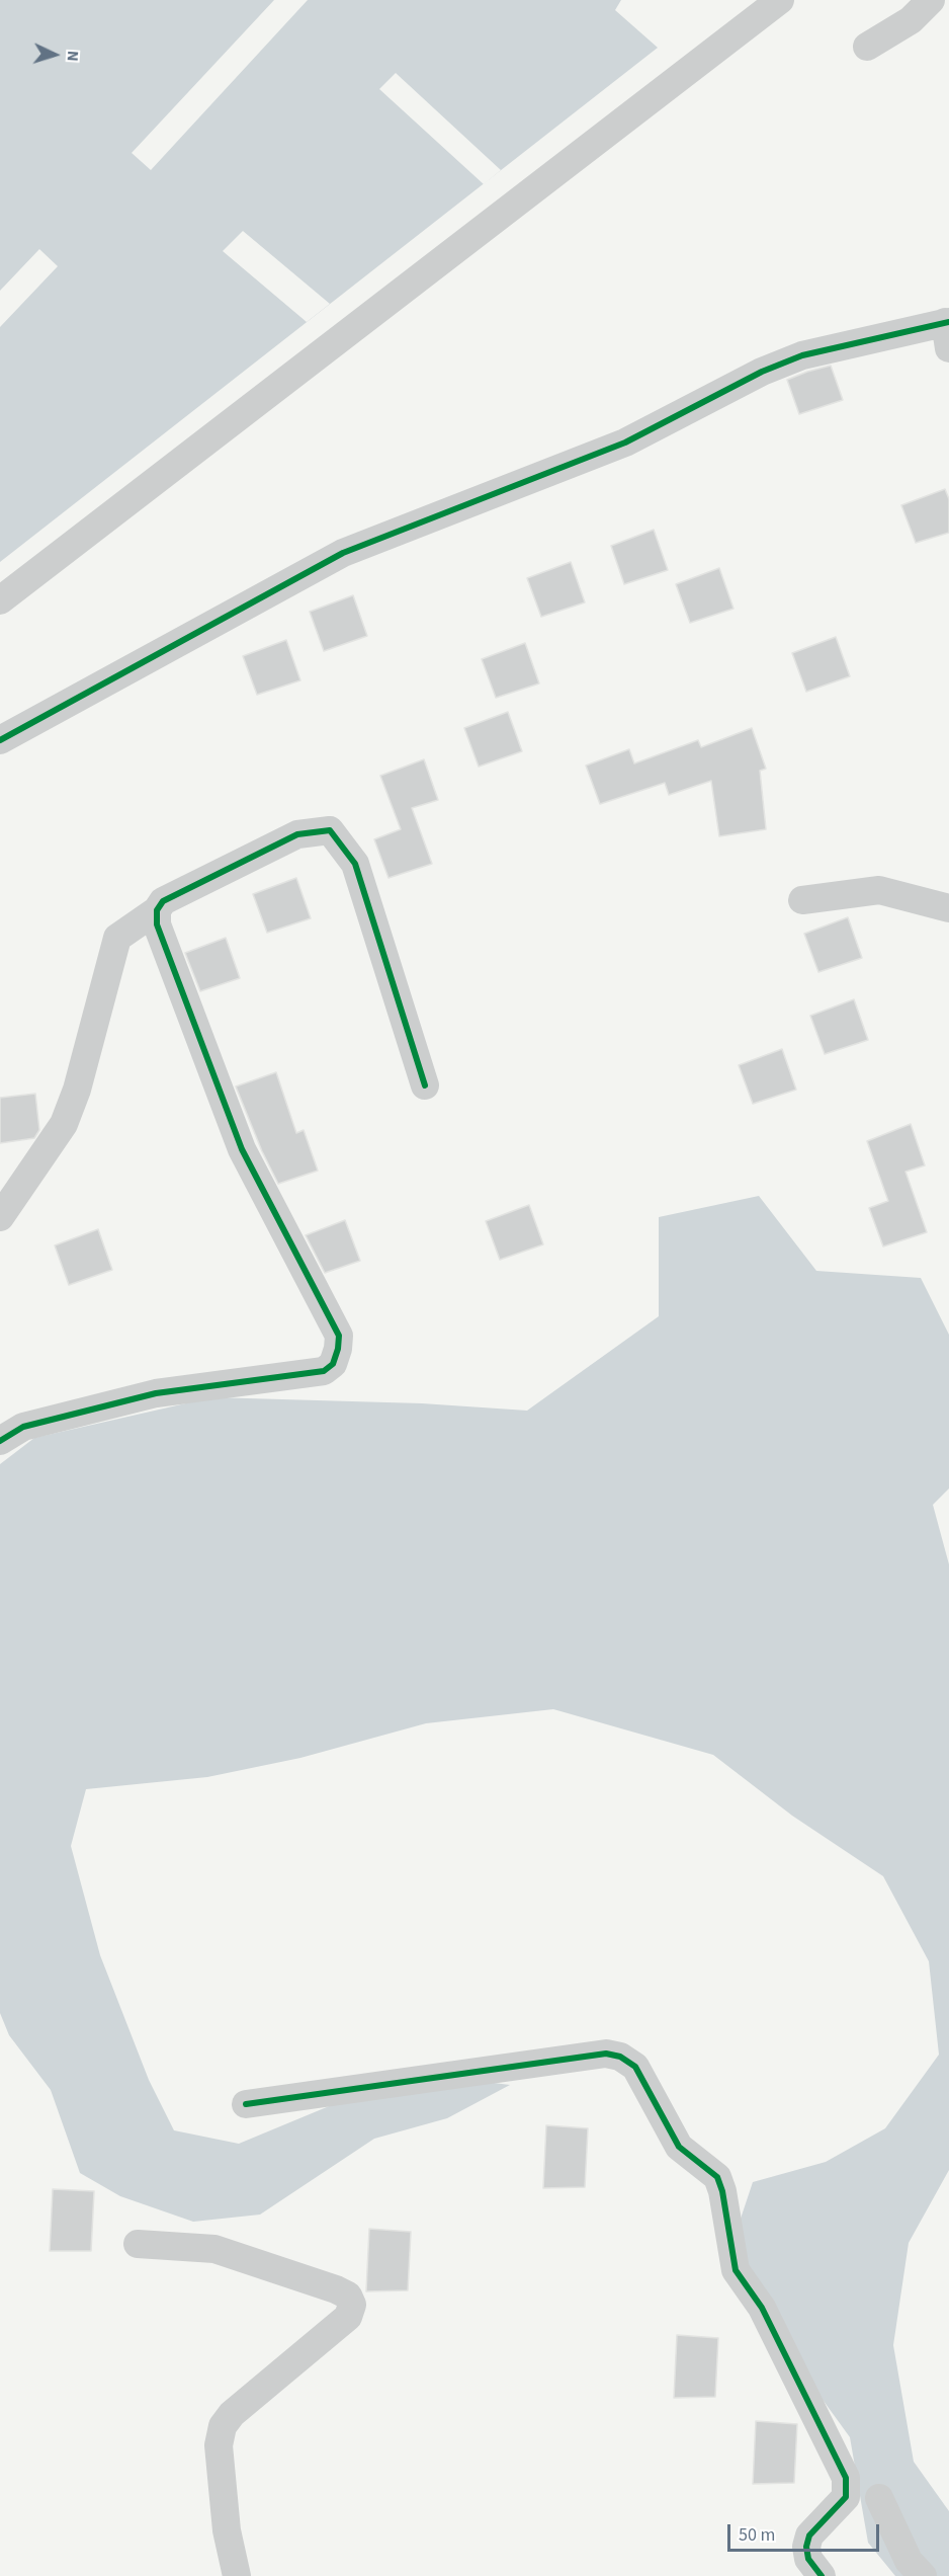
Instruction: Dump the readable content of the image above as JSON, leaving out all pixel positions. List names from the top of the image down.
{
  "scale_bar": "50 m",
  "north": "right"
}
